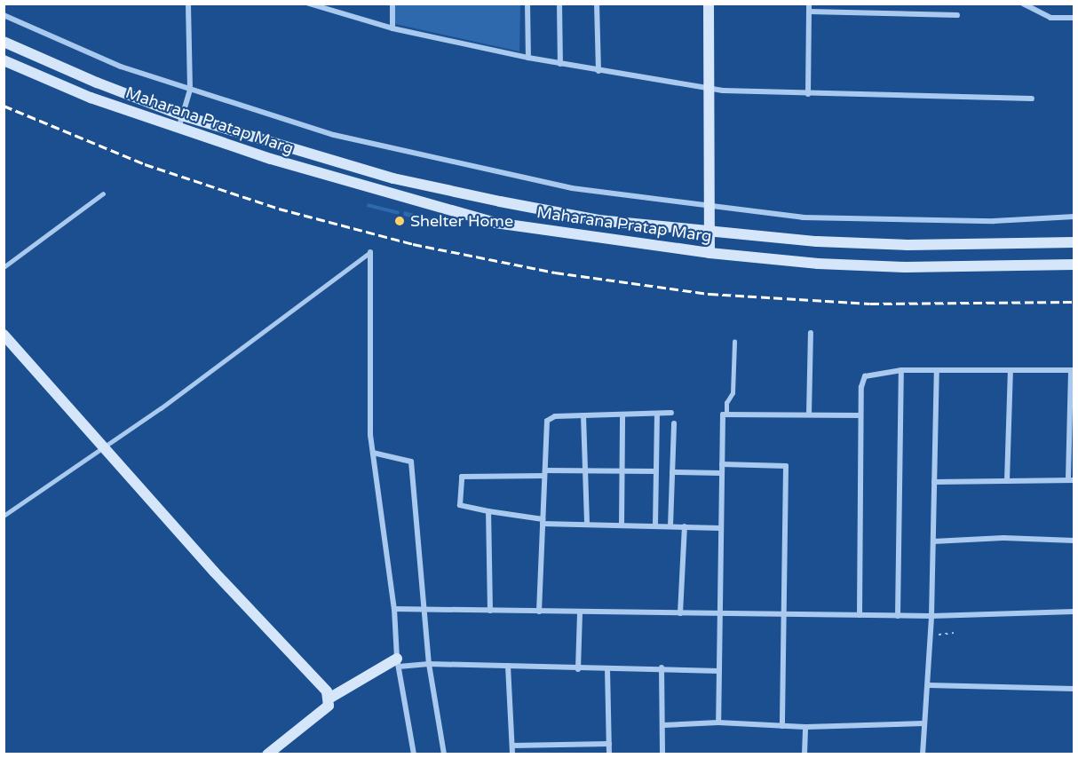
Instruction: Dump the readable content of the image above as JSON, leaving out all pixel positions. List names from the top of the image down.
{
  "streets": {
    "main road": ["Maharana Pratap Marg"]
  },
  "places": ["Shelter Home"]
}
